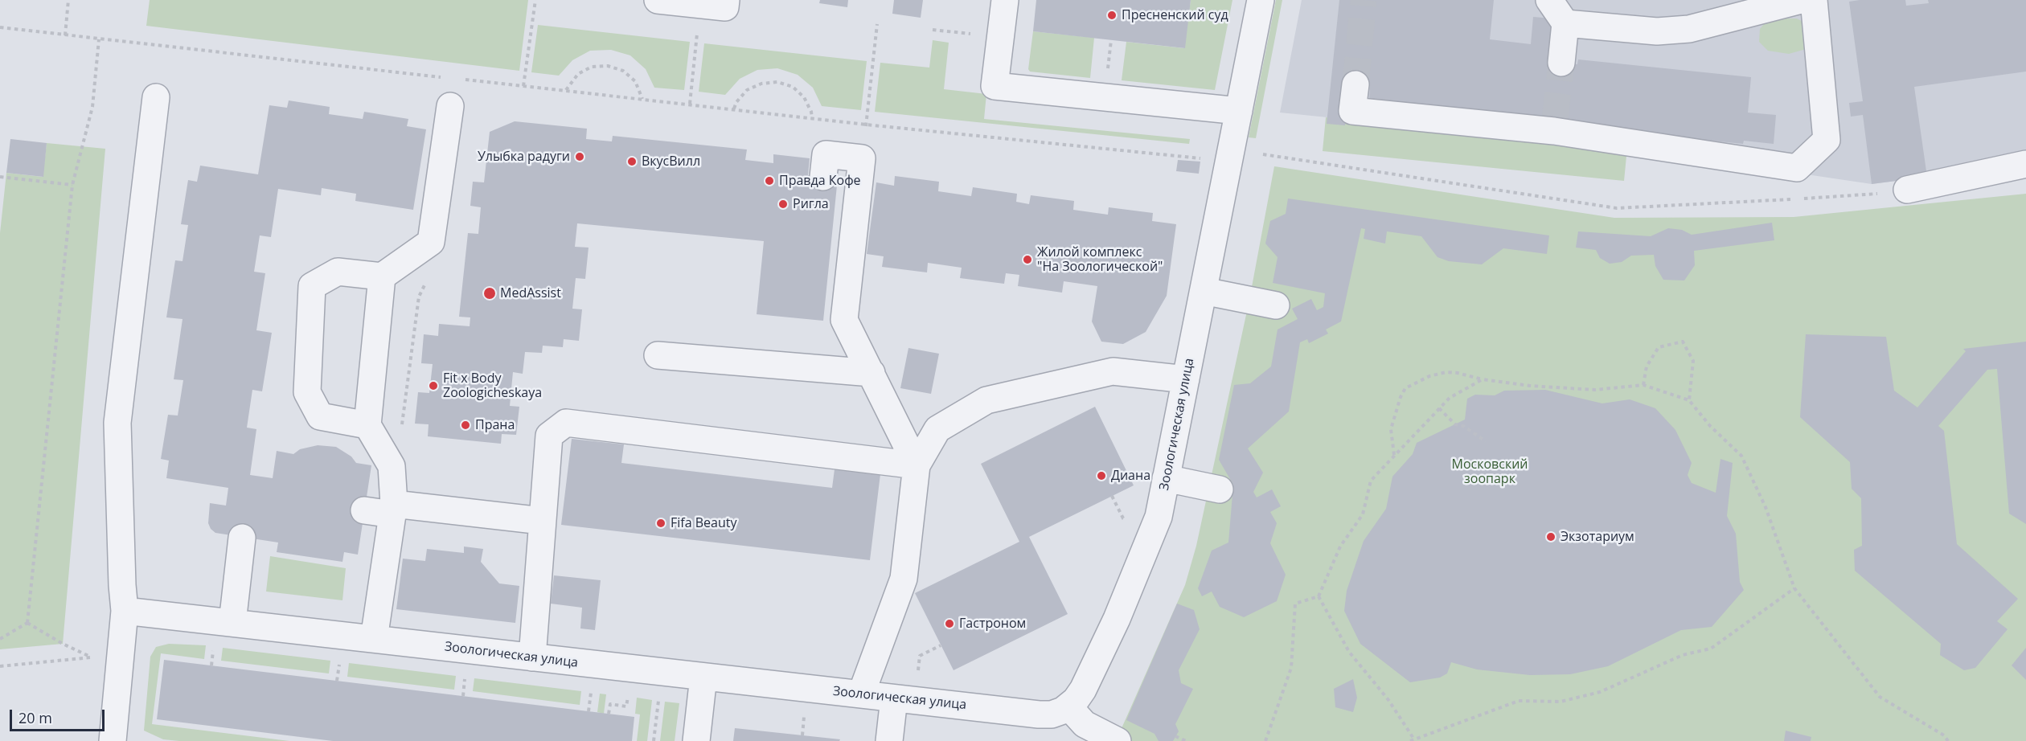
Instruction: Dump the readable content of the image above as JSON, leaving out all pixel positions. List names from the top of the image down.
{
  "streets": {
    "street": ["Зоологическая улица"]
  },
  "parks": ["Московский зоопарк"],
  "places": [
    "Пресненский суд",
    "Улыбка радуги",
    "ВкусВилл",
    "Правда Кофе",
    "Ригла",
    "Жилой комплекс \"На Зоологической\"",
    "MedAssist",
    "Fit x Body Zoologicheskaya",
    "Прана",
    "Диана",
    "Fifa Beauty",
    "Экзотариум",
    "Гастроном"
  ],
  "scale_bar": "20 m"
}
